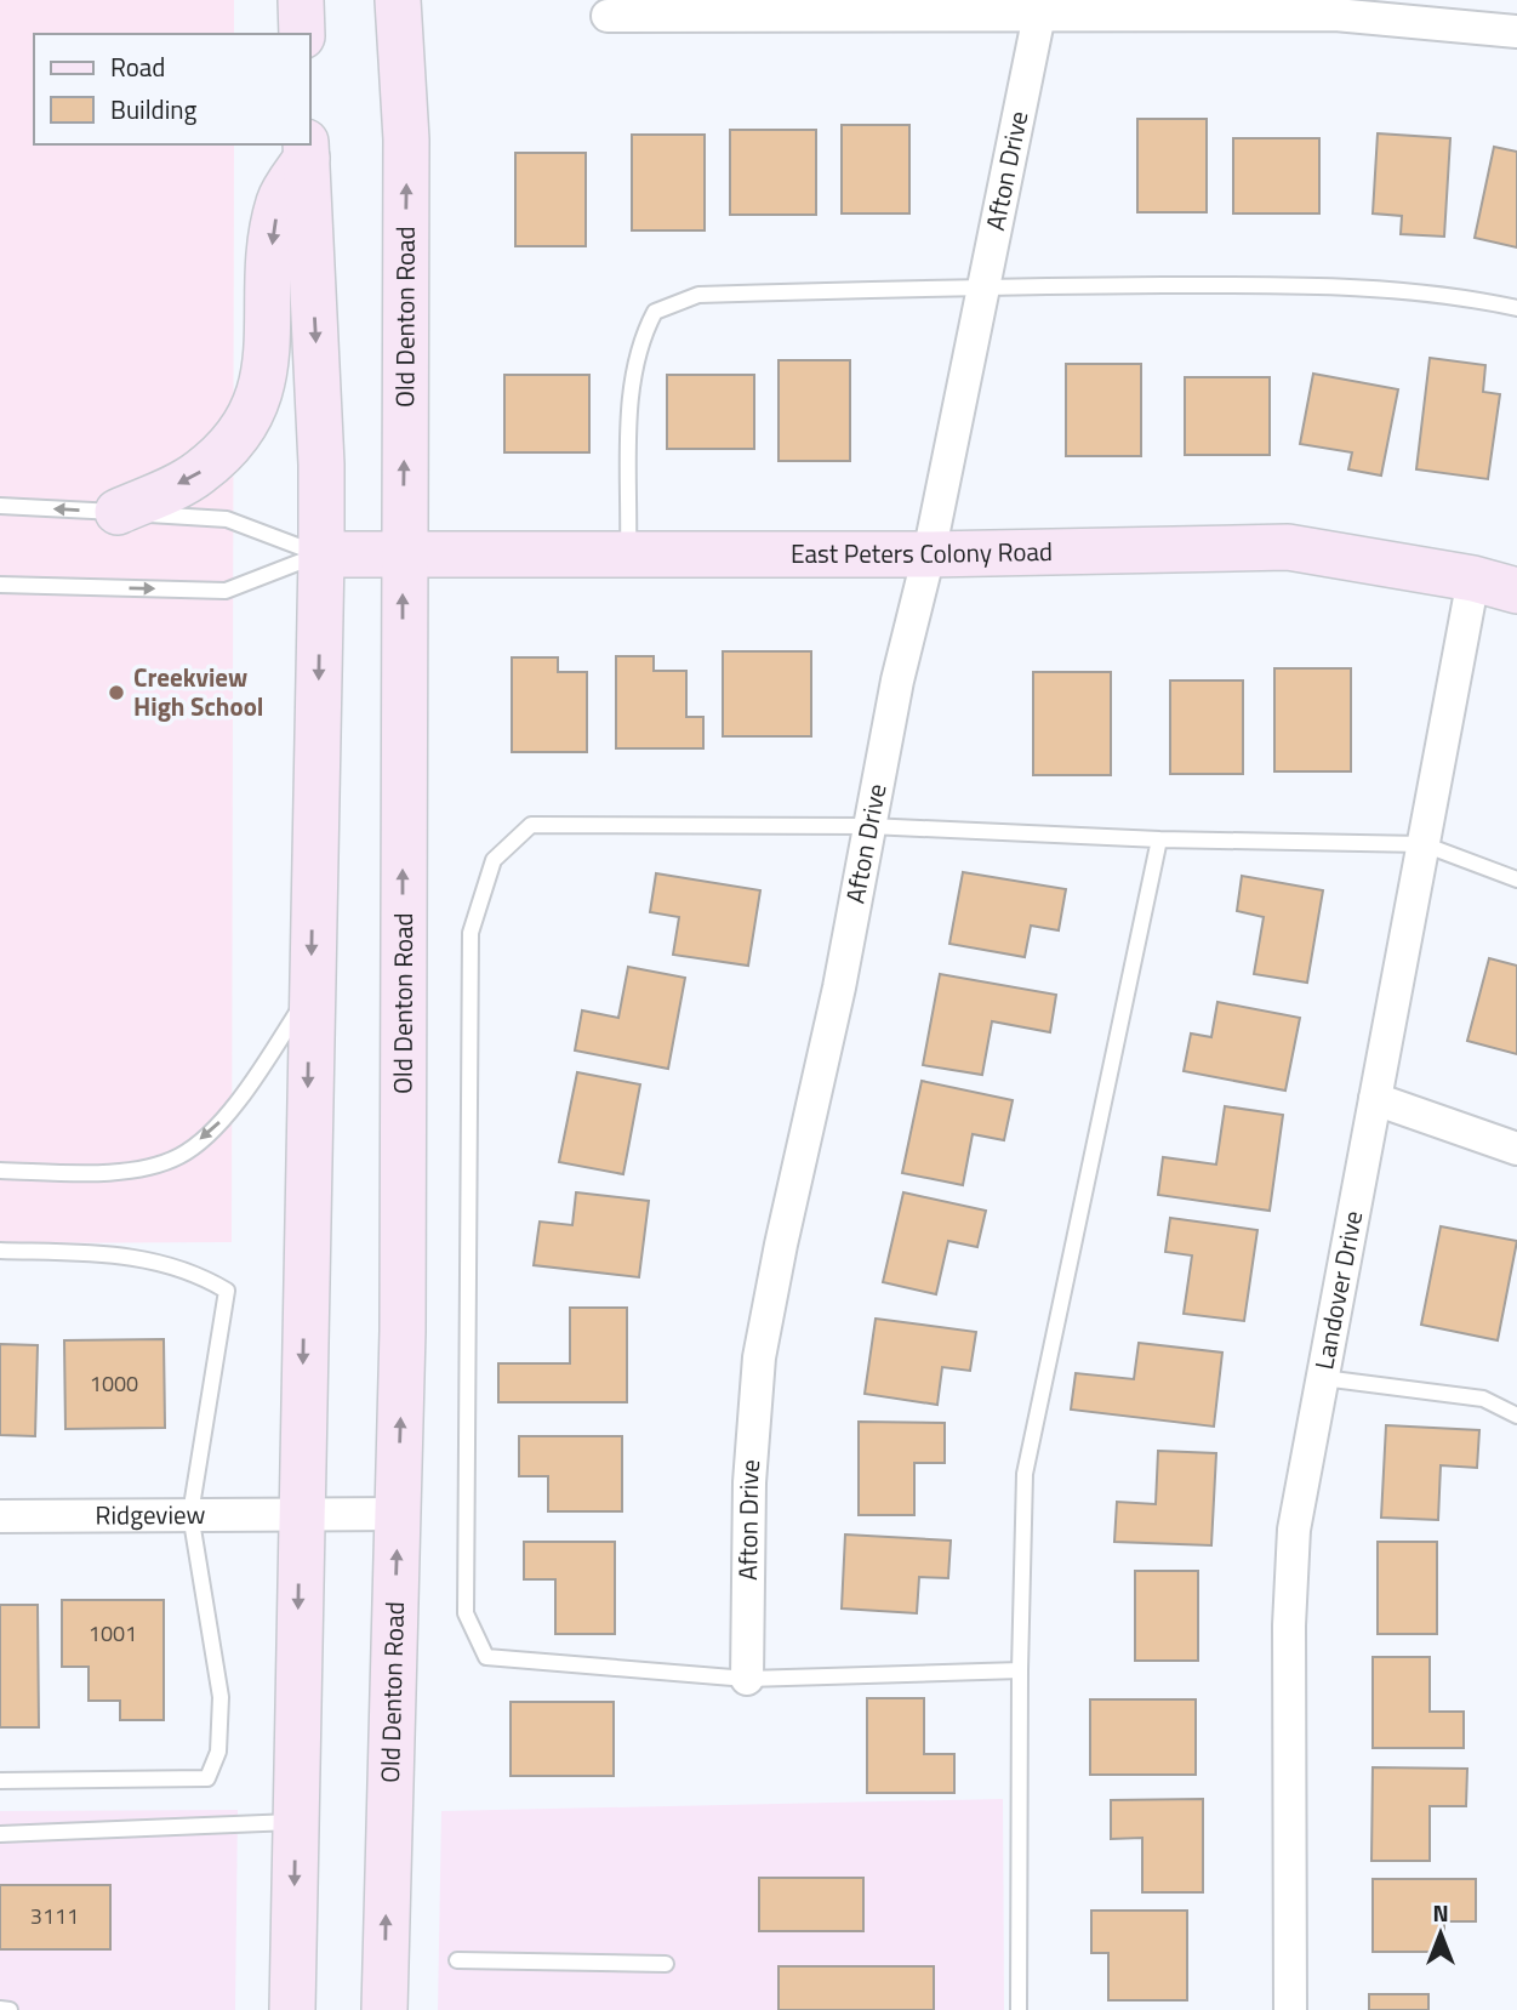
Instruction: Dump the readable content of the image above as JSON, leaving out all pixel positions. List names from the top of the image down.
{
  "streets": {
    "main road": ["Old Denton Road", "East Peters Colony Road"],
    "street": ["Afton Drive", "Landover Drive", "Ridgeview"]
  },
  "crossings": [
    ["Afton Drive", "East Peters Colony Road"],
    ["Old Denton Road", "East Peters Colony Road"],
    ["Old Denton Road", "Ridgeview"],
    ["East Peters Colony Road", "Landover Drive"]
  ],
  "places": ["Creekview High School"],
  "house_numbers": ["1000", "1001", "3111"],
  "legend": ["Road", "Building"],
  "north": "top"
}
